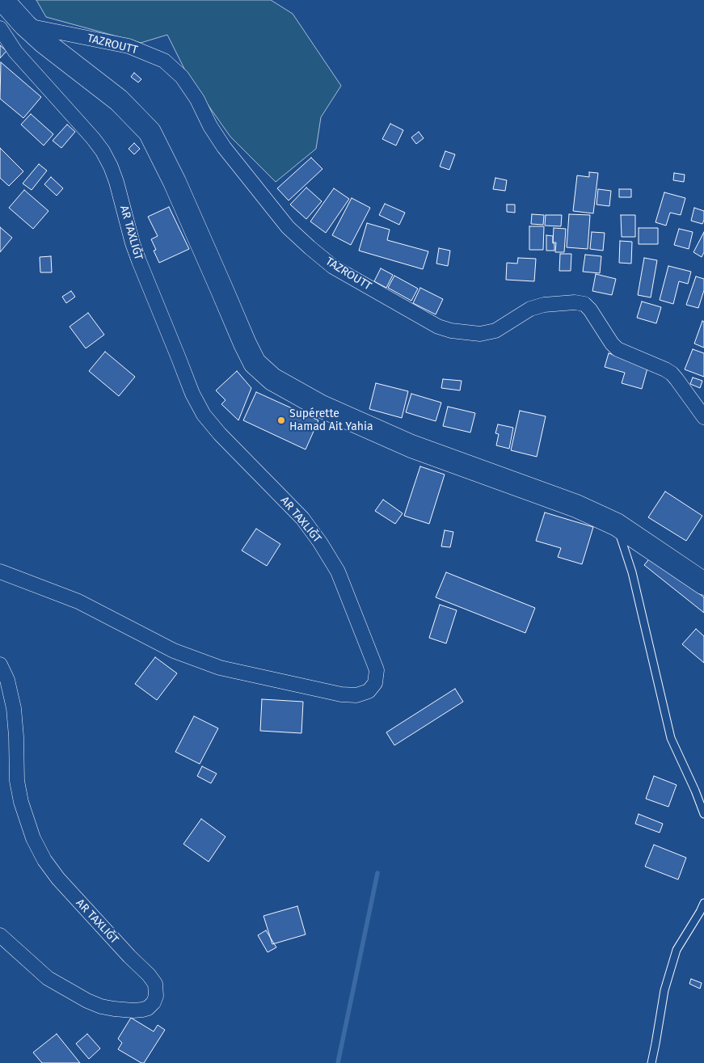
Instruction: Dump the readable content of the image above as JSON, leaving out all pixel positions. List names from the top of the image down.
{
  "streets": {
    "street": ["TAZROUTT", "AR TAXLIǦT"]
  },
  "places": ["Supérette Hamad Ait Yahia"]
}
